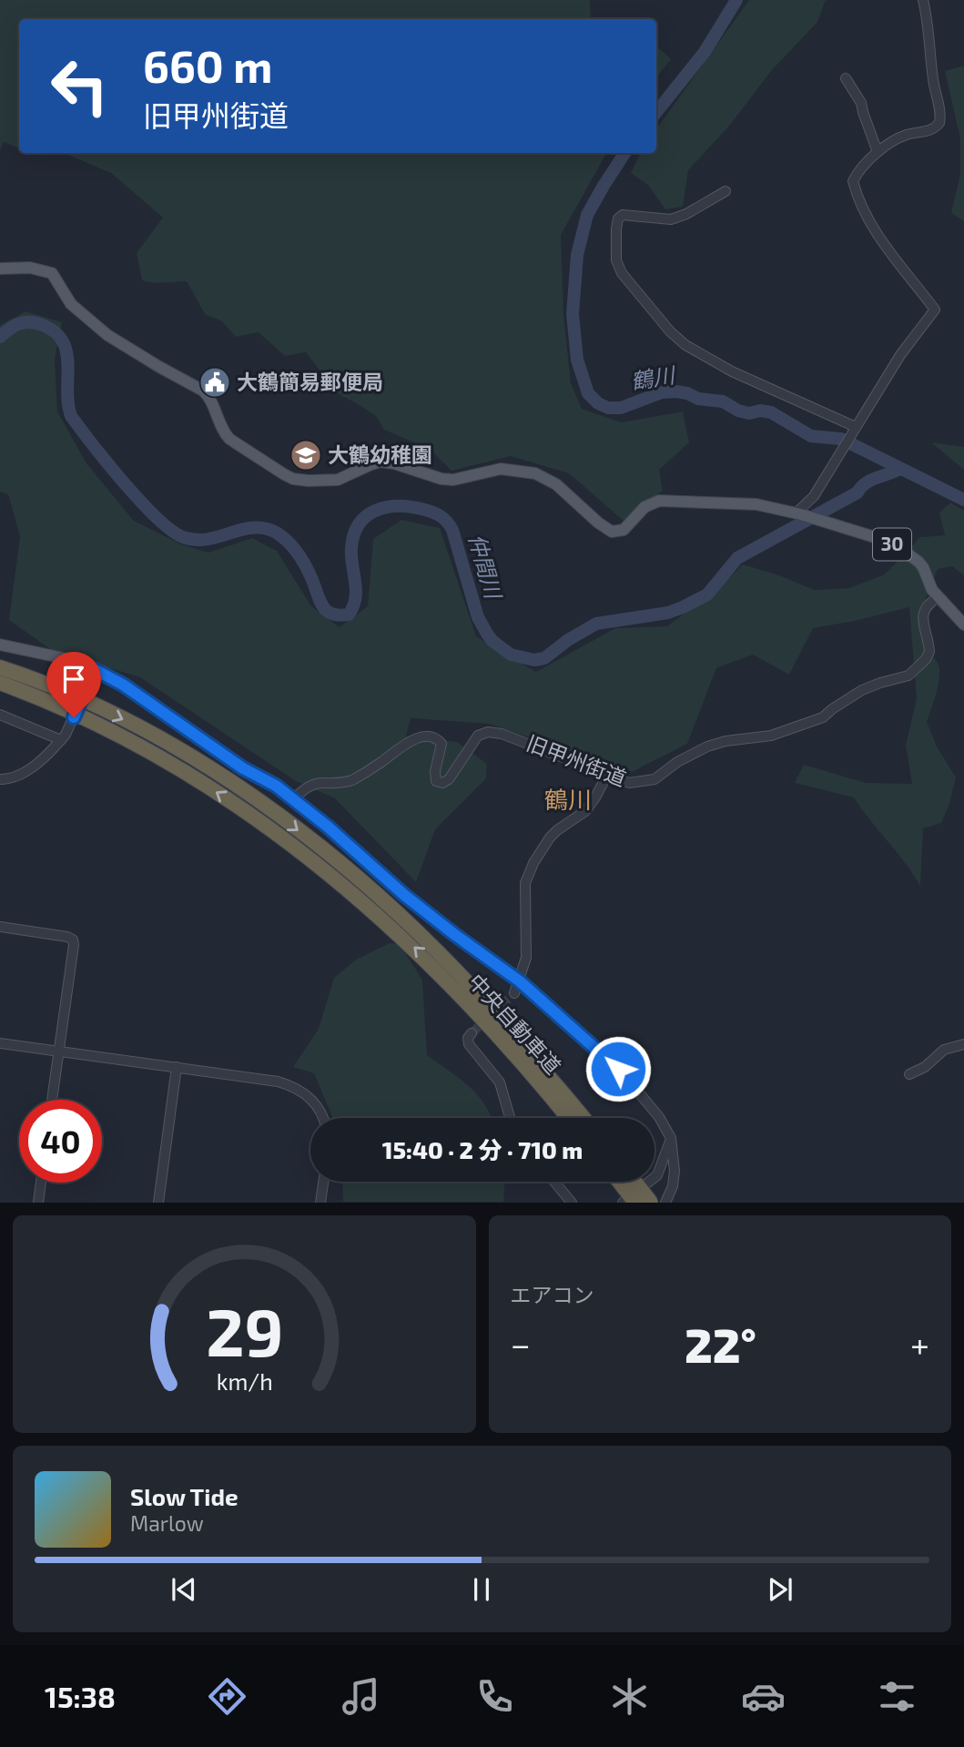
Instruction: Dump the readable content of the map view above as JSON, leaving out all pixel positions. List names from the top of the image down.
{
  "streets": {
    "highway": ["中央自動車道"],
    "main road": ["30"],
    "street": ["旧甲州街道"]
  },
  "crossings": [
    ["30", "旧甲州街道"]
  ],
  "districts": ["鶴川"],
  "water": ["鶴川", "仲間川"],
  "places": {
    "public building": ["大鶴簡易郵便局"],
    "school or university": ["大鶴幼稚園"]
  },
  "page": {
    "turn": ["660 m", "旧甲州街道"],
    "limit": "40",
    "trip": "15:40 · 2 分 · 710 m",
    "tile": "エアコン",
    "heat": ["−", "22°", "+"],
    "song": ["Slow Tide", "Marlow"],
    "tabs": "15:38",
    "gauge": ["29", "km/h"]
  }
}
